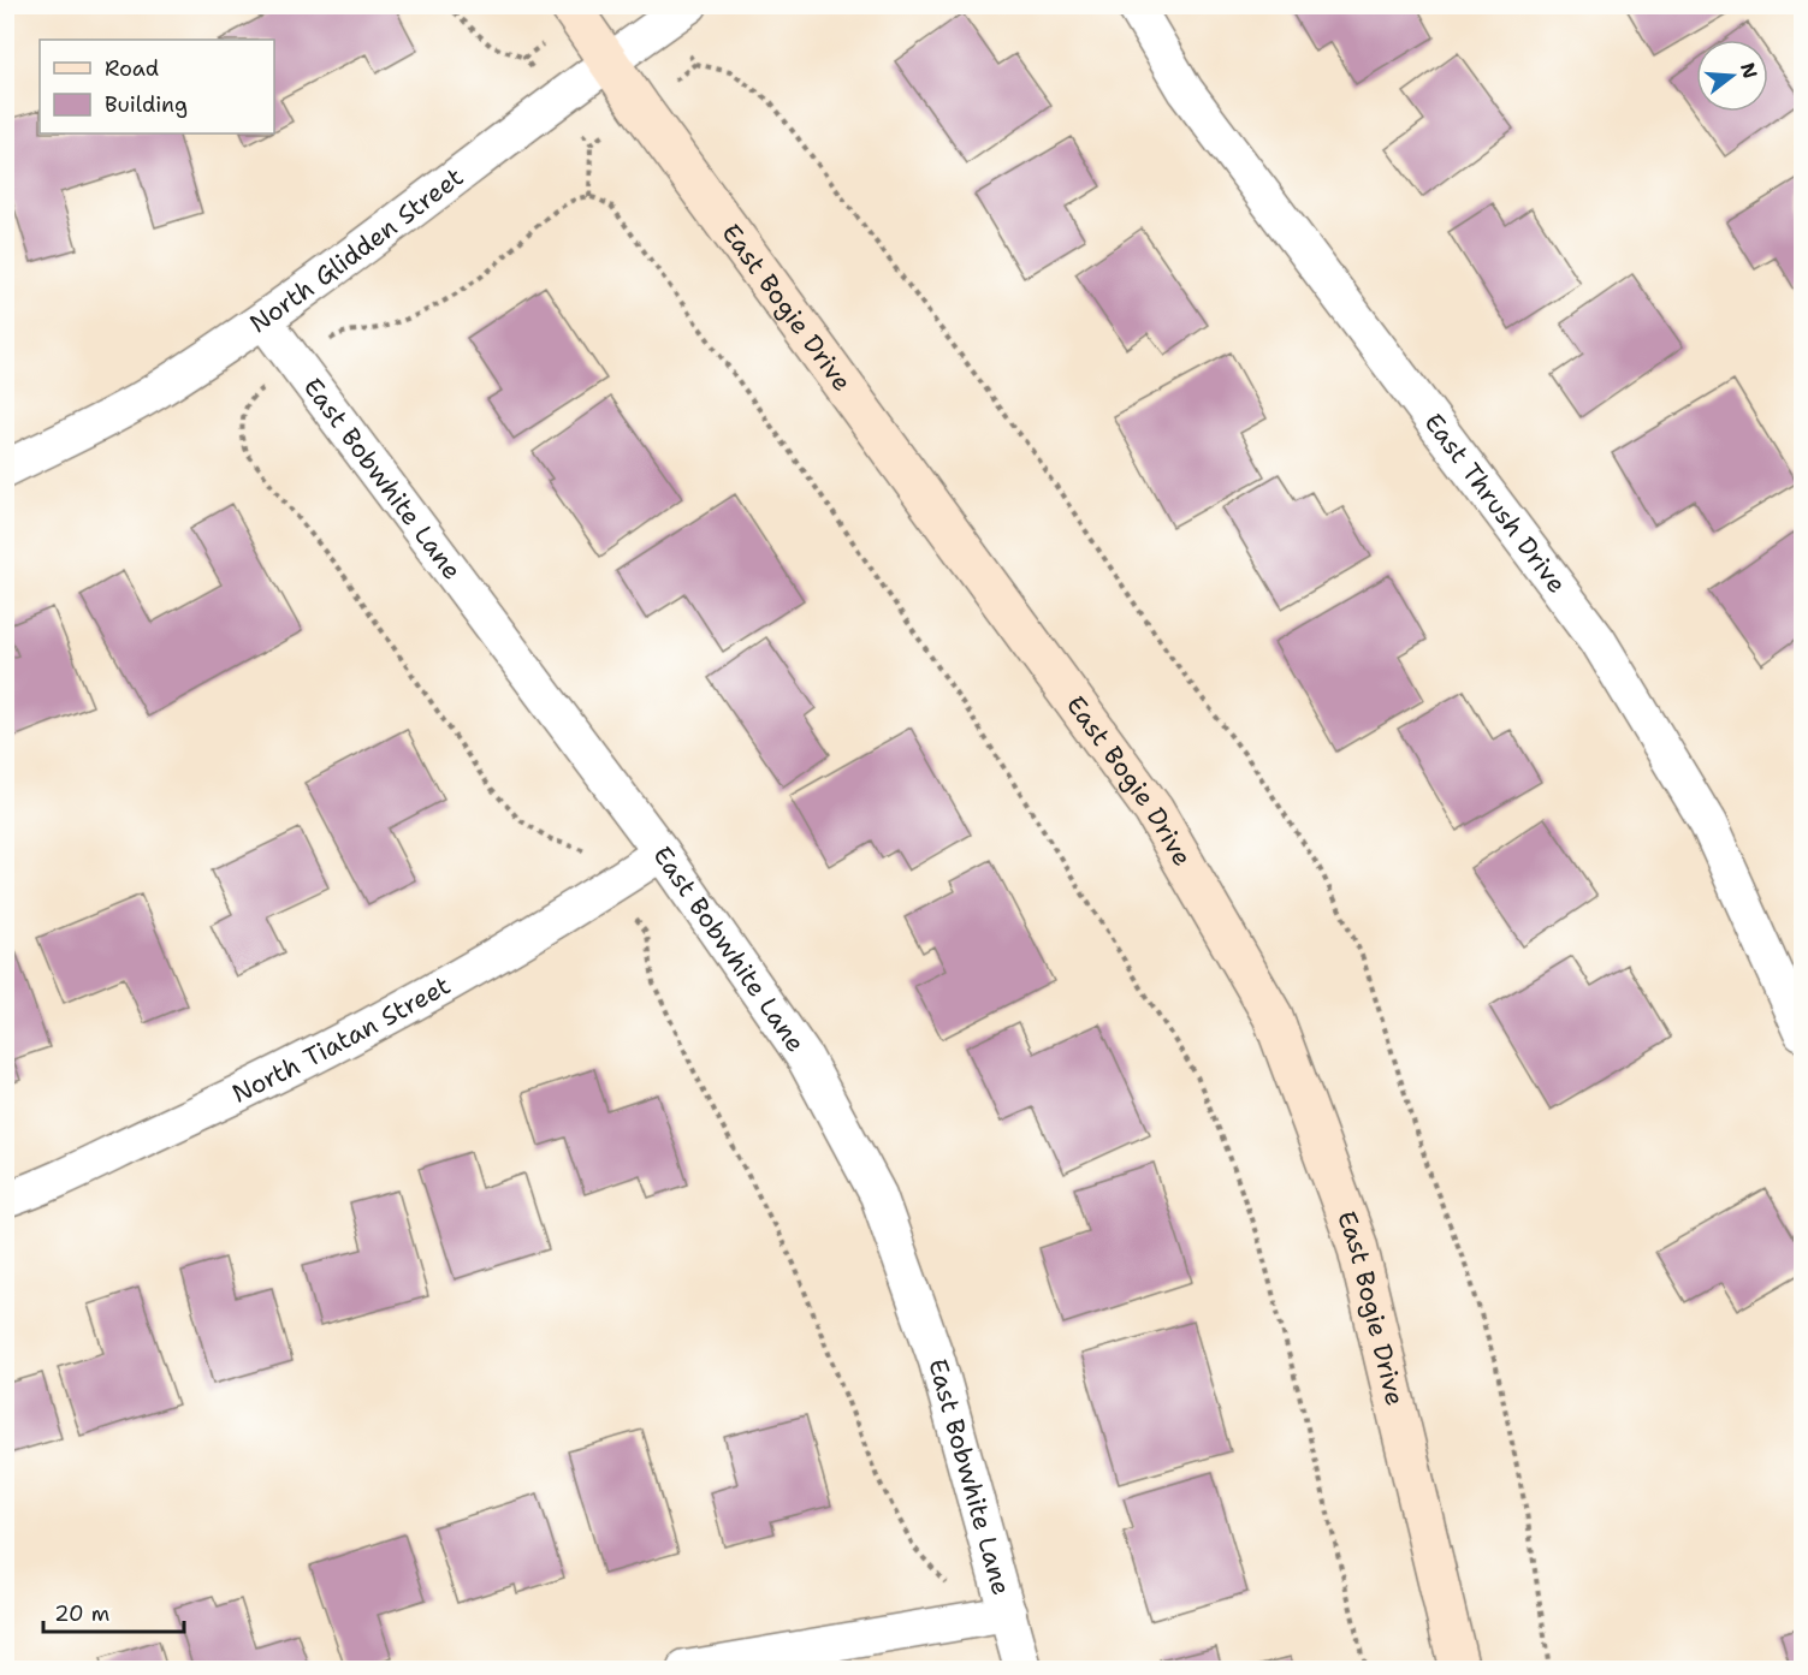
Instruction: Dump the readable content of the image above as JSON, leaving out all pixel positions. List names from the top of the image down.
{
  "streets": {
    "street": [
      "North Glidden Street",
      "East Bogie Drive",
      "East Bobwhite Lane",
      "East Thrush Drive",
      "North Tiatan Street"
    ]
  },
  "crossings": [
    ["North Glidden Street", "East Bogie Drive"],
    ["North Glidden Street", "East Bobwhite Lane"],
    ["East Bobwhite Lane", "North Tiatan Street"]
  ],
  "legend": ["Road", "Building"],
  "scale_bar": "20 m",
  "north": "right"
}
